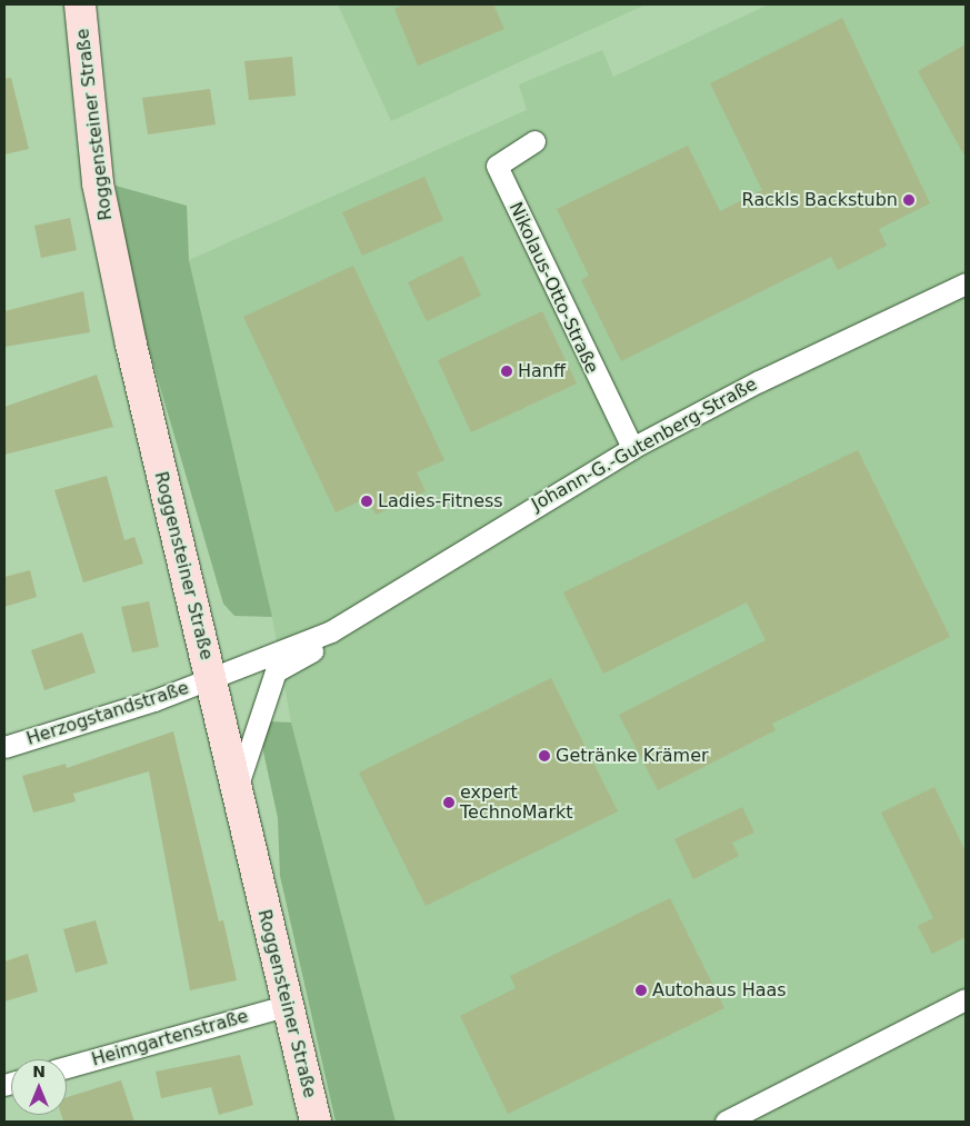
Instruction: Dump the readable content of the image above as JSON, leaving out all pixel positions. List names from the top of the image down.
{
  "streets": {
    "main road": ["Roggensteiner Straße"],
    "street": [
      "Nikolaus-Otto-Straße",
      "Johann-G.-Gutenberg-Straße",
      "Herzogstandstraße",
      "Heimgartenstraße"
    ]
  },
  "crossings": [
    ["Roggensteiner Straße", "Johann-G.-Gutenberg-Straße"],
    ["Roggensteiner Straße", "Herzogstandstraße"],
    ["Roggensteiner Straße", "Heimgartenstraße"],
    ["Nikolaus-Otto-Straße", "Johann-G.-Gutenberg-Straße"],
    ["Johann-G.-Gutenberg-Straße", "Herzogstandstraße"]
  ],
  "places": [
    "Rackls Backstubn",
    "Hanff",
    "Ladies-Fitness",
    "Getränke Krämer",
    "expert TechnoMarkt",
    "Autohaus Haas"
  ],
  "north": "top"
}
